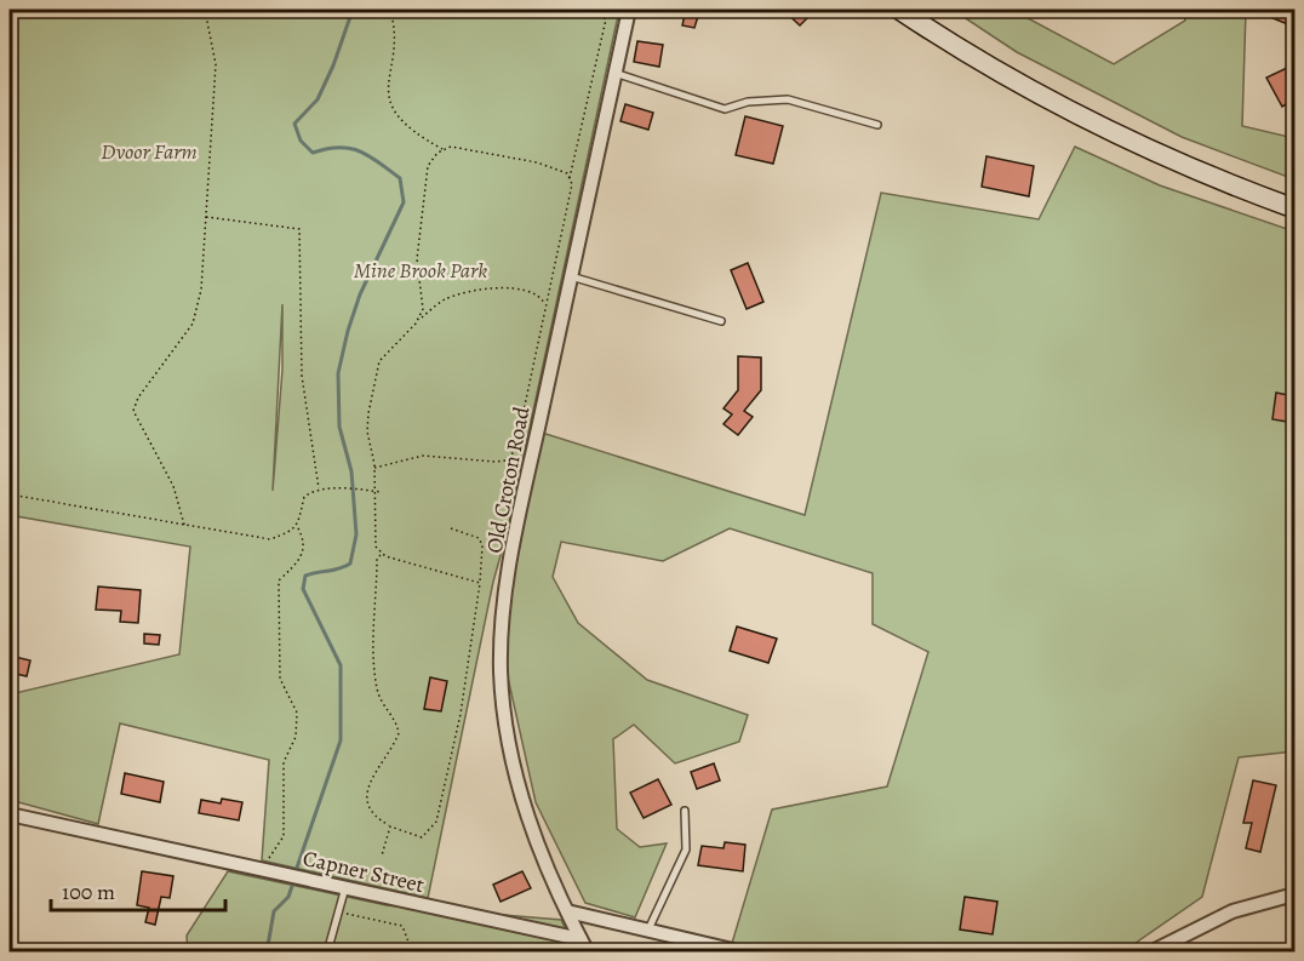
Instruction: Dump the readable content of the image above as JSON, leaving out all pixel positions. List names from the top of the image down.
{
  "streets": {
    "street": ["Old Croton Road", "Capner Street"]
  },
  "crossings": [
    ["Old Croton Road", "Capner Street"]
  ],
  "parks": ["Dvoor Farm", "Mine Brook Park"],
  "scale_bar": "100 m"
}
